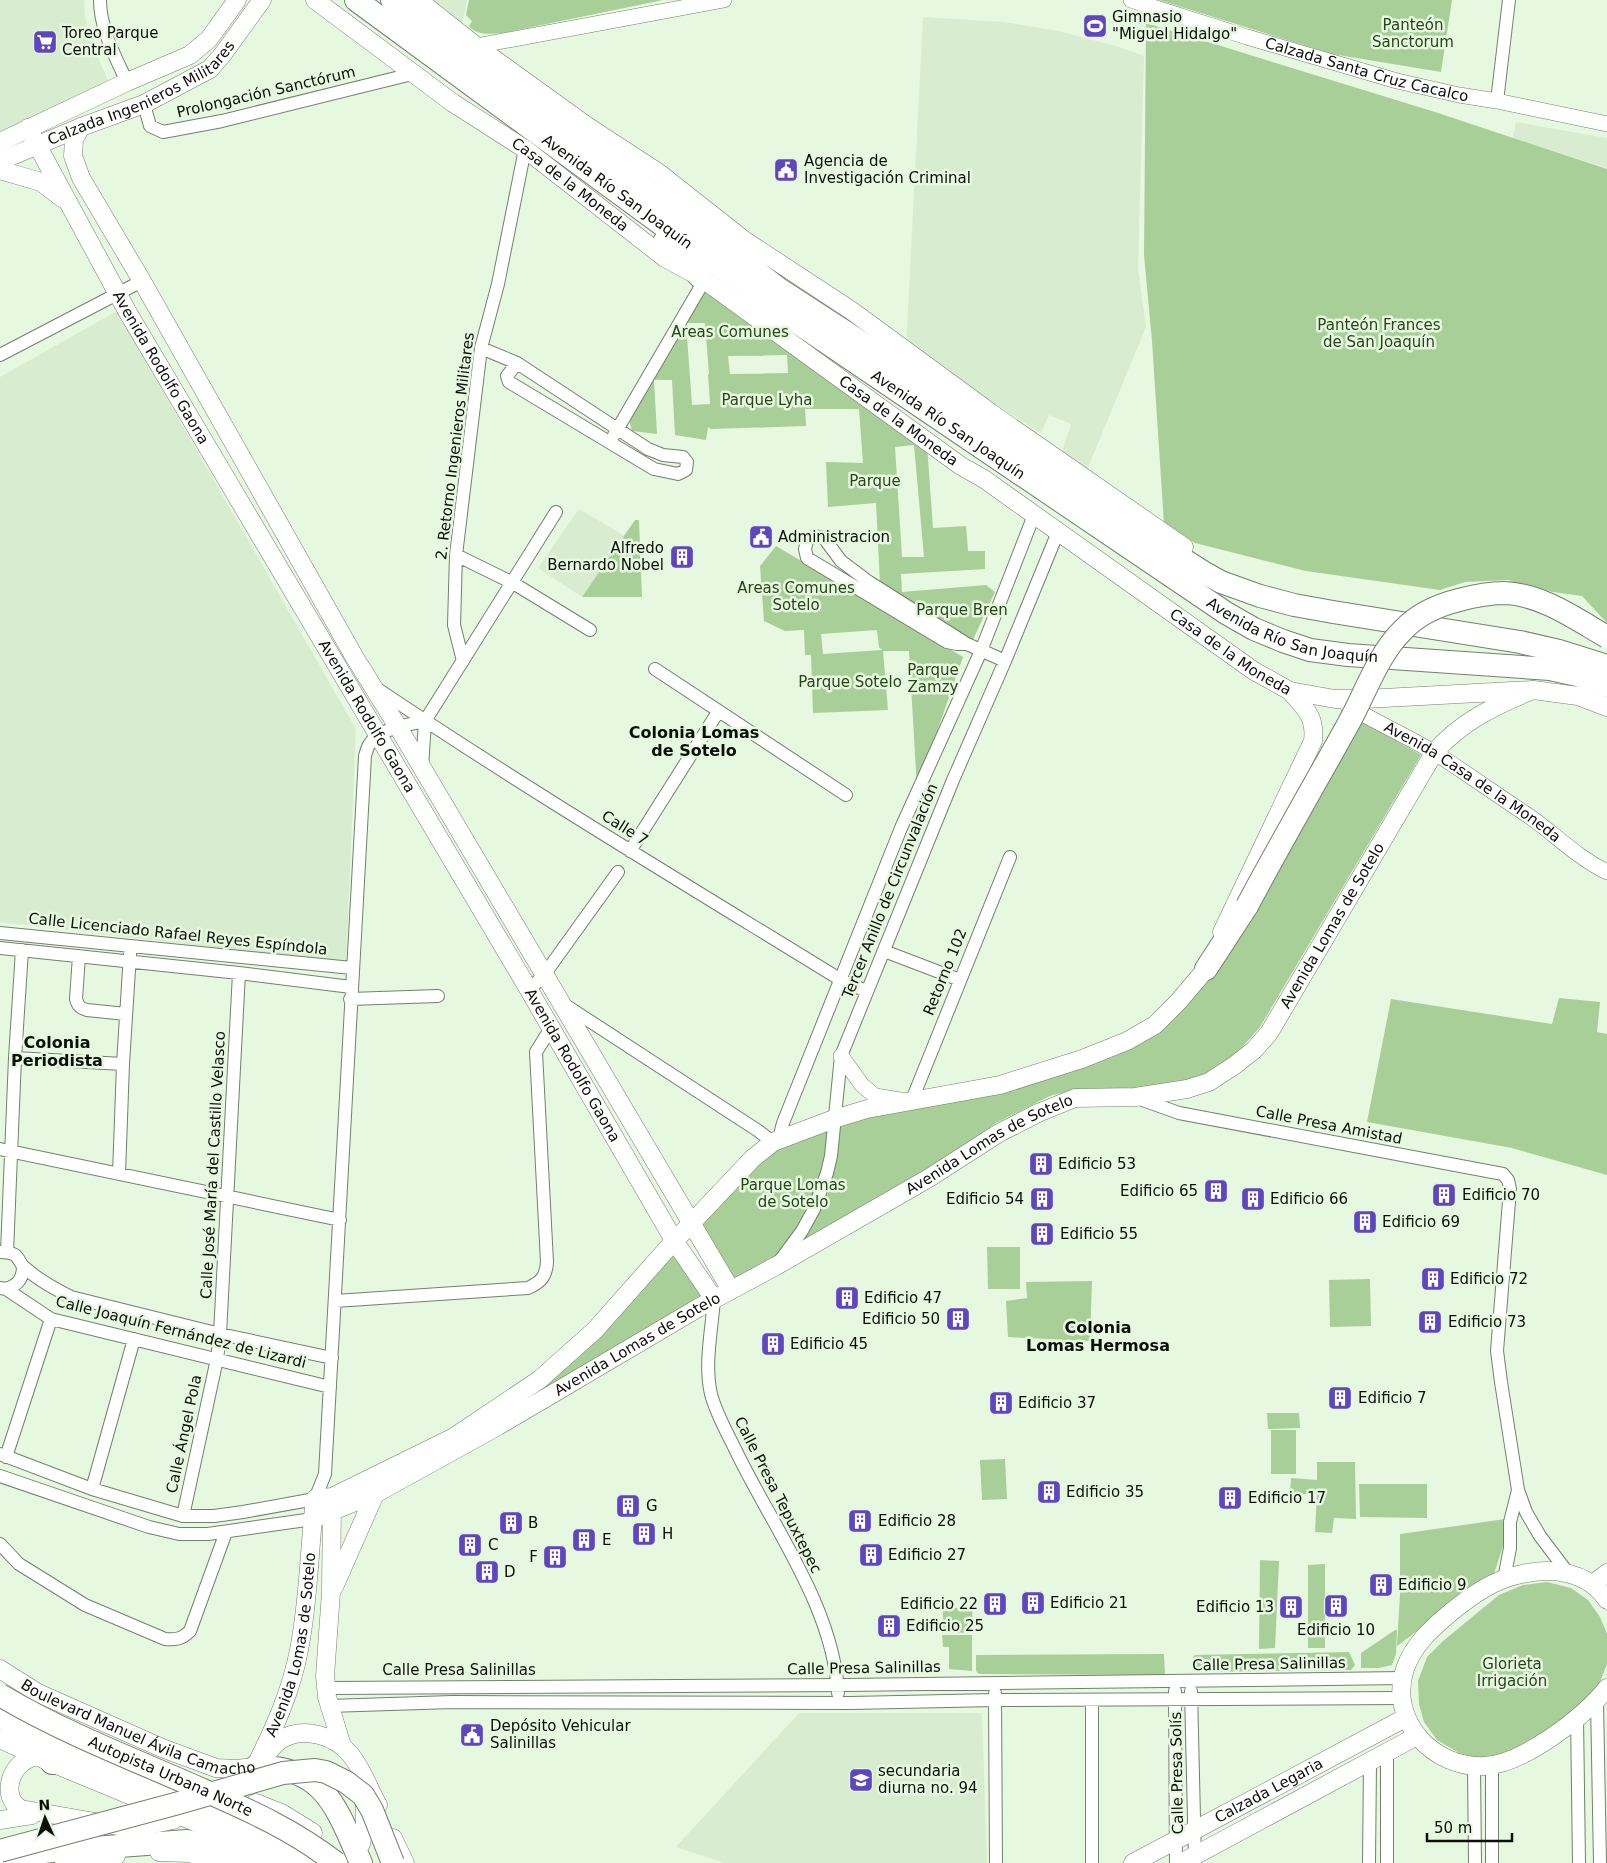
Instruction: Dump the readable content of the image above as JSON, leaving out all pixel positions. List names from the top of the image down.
{
  "streets": {
    "highway": ["Avenida Río San Joaquín", "Boulevard Manuel Ávila Camacho", "Autopista Urbana Norte"],
    "main road": [
      "Calzada Ingenieros Militares",
      "Casa de la Moneda",
      "Avenida Rodolfo Gaona",
      "Avenida Lomas de Sotelo",
      "Calzada Legaria"
    ],
    "street": [
      "Calzada Santa Cruz Cacalco",
      "Prolongación Sanctórum",
      "2. Retorno Ingenieros Militares",
      "Avenida Casa de la Moneda",
      "Calle 7",
      "Tercer Anillo de Circunvalación",
      "Calle Licenciado Rafael Reyes Espíndola",
      "Retorno 102",
      "Calle Presa Amistad",
      "Calle José María del Castillo Velasco",
      "Calle Joaquín Fernández de Lizardi",
      "Calle Ángel Pola",
      "Calle Presa Tepuxtepec",
      "Calle Presa Salinillas",
      "Calle Presa Solís"
    ]
  },
  "crossings": [
    ["Calzada Ingenieros Militares", "Prolongación Sanctórum"],
    ["Calzada Ingenieros Militares", "Avenida Rodolfo Gaona"],
    ["Prolongación Sanctórum", "Casa de la Moneda"],
    ["Casa de la Moneda", "2. Retorno Ingenieros Militares"],
    ["Casa de la Moneda", "Avenida Casa de la Moneda"],
    ["Casa de la Moneda", "Tercer Anillo de Circunvalación"],
    ["Casa de la Moneda", "Avenida Lomas de Sotelo"],
    ["Avenida Rodolfo Gaona", "Calle 7"],
    ["Avenida Rodolfo Gaona", "Avenida Lomas de Sotelo"],
    ["Avenida Rodolfo Gaona", "Calle Presa Tepuxtepec"],
    ["Avenida Casa de la Moneda", "Avenida Lomas de Sotelo"],
    ["Calle 7", "Tercer Anillo de Circunvalación"],
    ["Tercer Anillo de Circunvalación", "Avenida Lomas de Sotelo"],
    ["Avenida Lomas de Sotelo", "Retorno 102"],
    ["Avenida Lomas de Sotelo", "Calle Presa Amistad"],
    ["Avenida Lomas de Sotelo", "Calle Presa Tepuxtepec"],
    ["Avenida Lomas de Sotelo", "Calle Presa Salinillas"],
    ["Avenida Lomas de Sotelo", "Boulevard Manuel Ávila Camacho"],
    ["Calle José María del Castillo Velasco", "Calle Joaquín Fernández de Lizardi"],
    ["Calle José María del Castillo Velasco", "Calle Ángel Pola"],
    ["Calle Joaquín Fernández de Lizardi", "Calle Ángel Pola"],
    ["Calle Presa Tepuxtepec", "Calle Presa Salinillas"],
    ["Calle Presa Salinillas", "Calle Presa Solís"],
    ["Calle Presa Solís", "Calzada Legaria"]
  ],
  "districts": ["Colonia Lomas de Sotelo", "Colonia Periodista", "Colonia Lomas Hermosa"],
  "parks": [
    "Panteón Sanctorum",
    "Panteón Frances de San Joaquín",
    "Areas Comunes",
    "Parque Lyha",
    "Parque",
    "Areas Comunes Sotelo",
    "Parque Bren",
    "Parque Zamzy",
    "Parque Sotelo",
    "Parque Lomas de Sotelo",
    "Glorieta Irrigación"
  ],
  "places": {
    "sports": ["Gimnasio \"Miguel Hidalgo\""],
    "supermarket": ["Toreo Parque Central"],
    "public building": ["Agencia de Investigación Criminal", "Administracion", "Depósito Vehicular Salinillas"],
    "building": [
      "Alfredo Bernardo Nobel",
      "Edificio 53",
      "Edificio 65",
      "Edificio 70",
      "Edificio 54",
      "Edificio 66",
      "Edificio 69",
      "Edificio 55",
      "Edificio 72",
      "Edificio 47",
      "Edificio 50",
      "Edificio 73",
      "Edificio 45",
      "Edificio 7",
      "Edificio 37",
      "Edificio 35",
      "Edificio 17",
      "G",
      "Edificio 28",
      "B",
      "H",
      "E",
      "C",
      "Edificio 27",
      "F",
      "D",
      "Edificio 9",
      "Edificio 21",
      "Edificio 22",
      "Edificio 10",
      "Edificio 13",
      "Edificio 25"
    ],
    "school or university": ["secundaria diurna no. 94"]
  },
  "scale_bar": "50 m",
  "north": "top"
}
